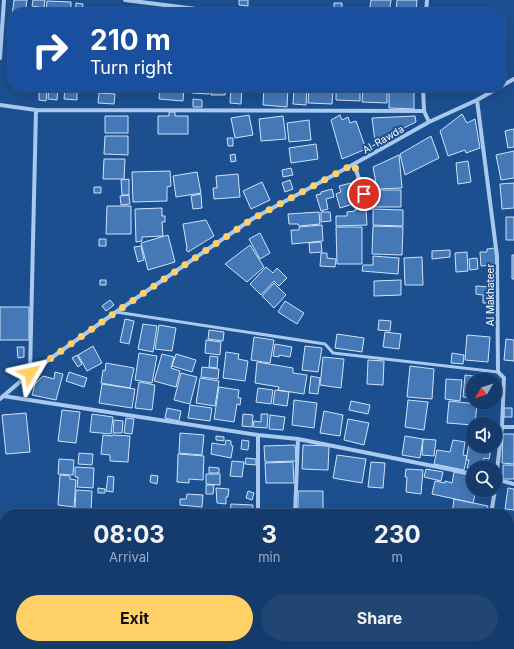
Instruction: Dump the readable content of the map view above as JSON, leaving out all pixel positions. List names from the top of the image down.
{
  "streets": {
    "street": ["Al-Rawda", "Al Makhateer"]
  },
  "crossings": [
    ["Al-Rawda", "Al Makhateer"]
  ],
  "north": "bottom left",
  "page": {
    "turn": ["210 m", "Turn right"],
    "eta": [
      "08:03",
      "Arrival",
      "3",
      "min",
      "230",
      "m"
    ],
    "buttons": ["Exit", "Share"]
  }
}
